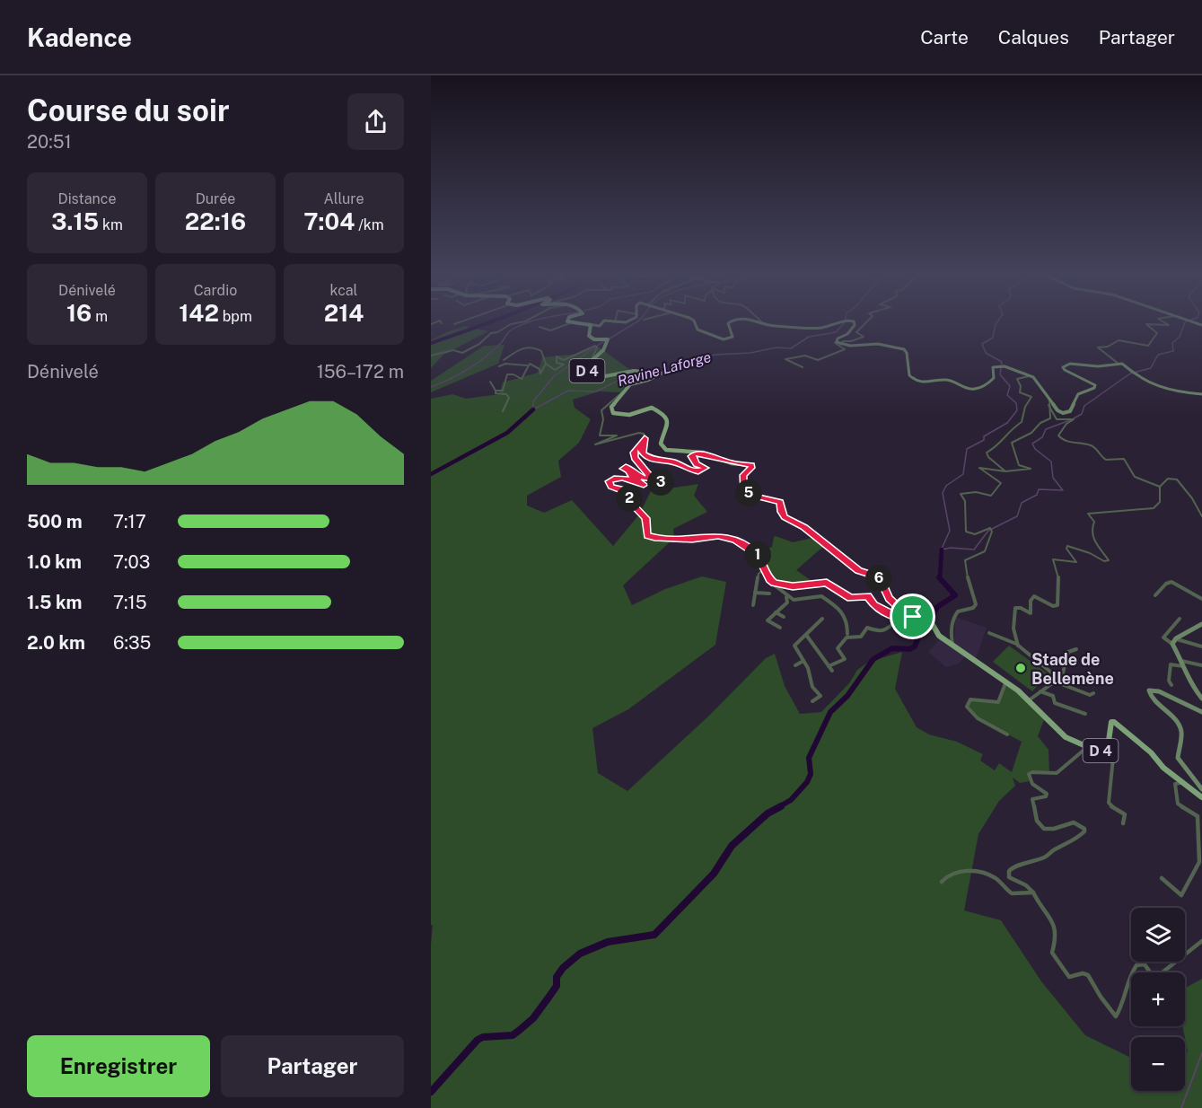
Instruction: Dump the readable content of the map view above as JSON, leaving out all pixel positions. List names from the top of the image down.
{
  "streets": {
    "main road": ["D 4"]
  },
  "water": ["Ravine Laforge"],
  "places": ["Stade de Bellemène"],
  "page": {
    "header": "Kadence",
    "nav": ["Carte", "Calques", "Partager"],
    "heading": ["Course du soir", "20:51"],
    "stats": [
      ["Distance", "3.15 km"],
      ["Durée", "22:16"],
      ["Allure", "7:04 /km"],
      ["Dénivelé", "16 m"],
      ["Cardio", "142 bpm"],
      ["kcal", "214"]
    ],
    "chart": ["Dénivelé", "156–172 m"],
    "pins": [
      "3",
      "5",
      "2",
      "1",
      "6"
    ],
    "list": [
      {
        "name": "500 m",
        "note": "7:17"
      },
      {
        "name": "1.0 km",
        "note": "7:03"
      },
      {
        "name": "1.5 km",
        "note": "7:15"
      },
      {
        "name": "2.0 km",
        "note": "6:35"
      }
    ],
    "map_buttons": ["+", "−"],
    "buttons": ["Enregistrer", "Partager"]
  }
}
